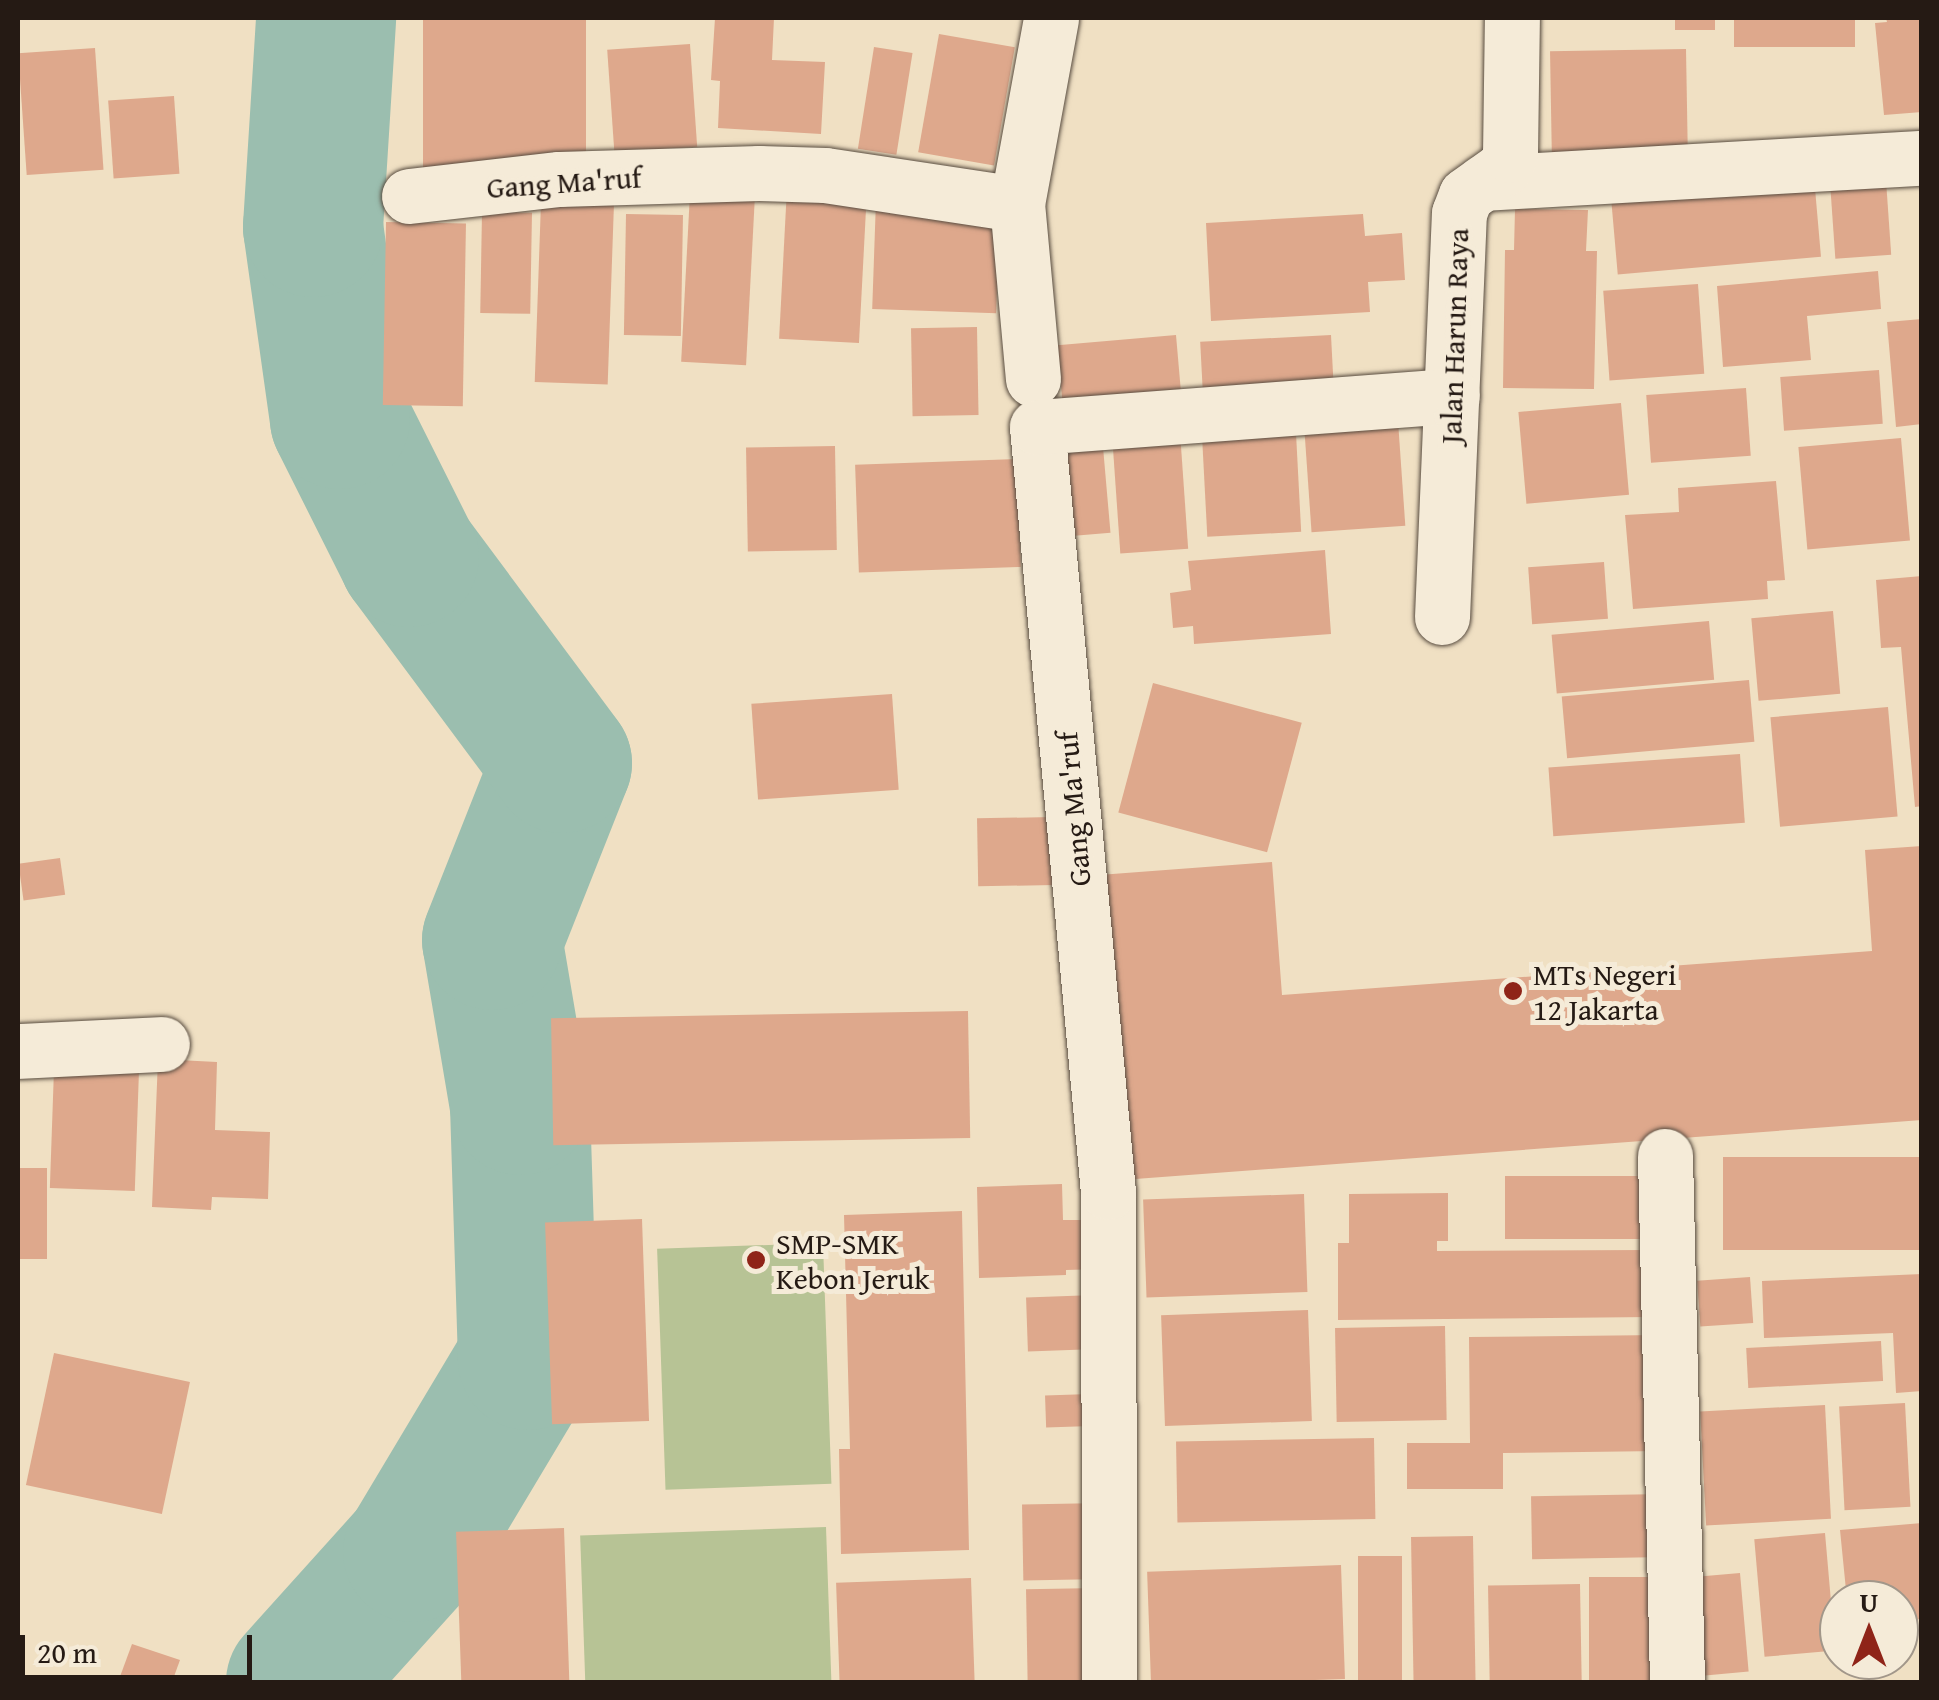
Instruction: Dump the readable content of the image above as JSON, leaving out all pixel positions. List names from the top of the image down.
{
  "streets": {
    "street": ["Gang Ma'ruf", "Jalan Harun Raya"]
  },
  "places": ["MTs Negeri 12 Jakarta", "SMP-SMK Kebon Jeruk"],
  "scale_bar": "20 m",
  "north": "top"
}
